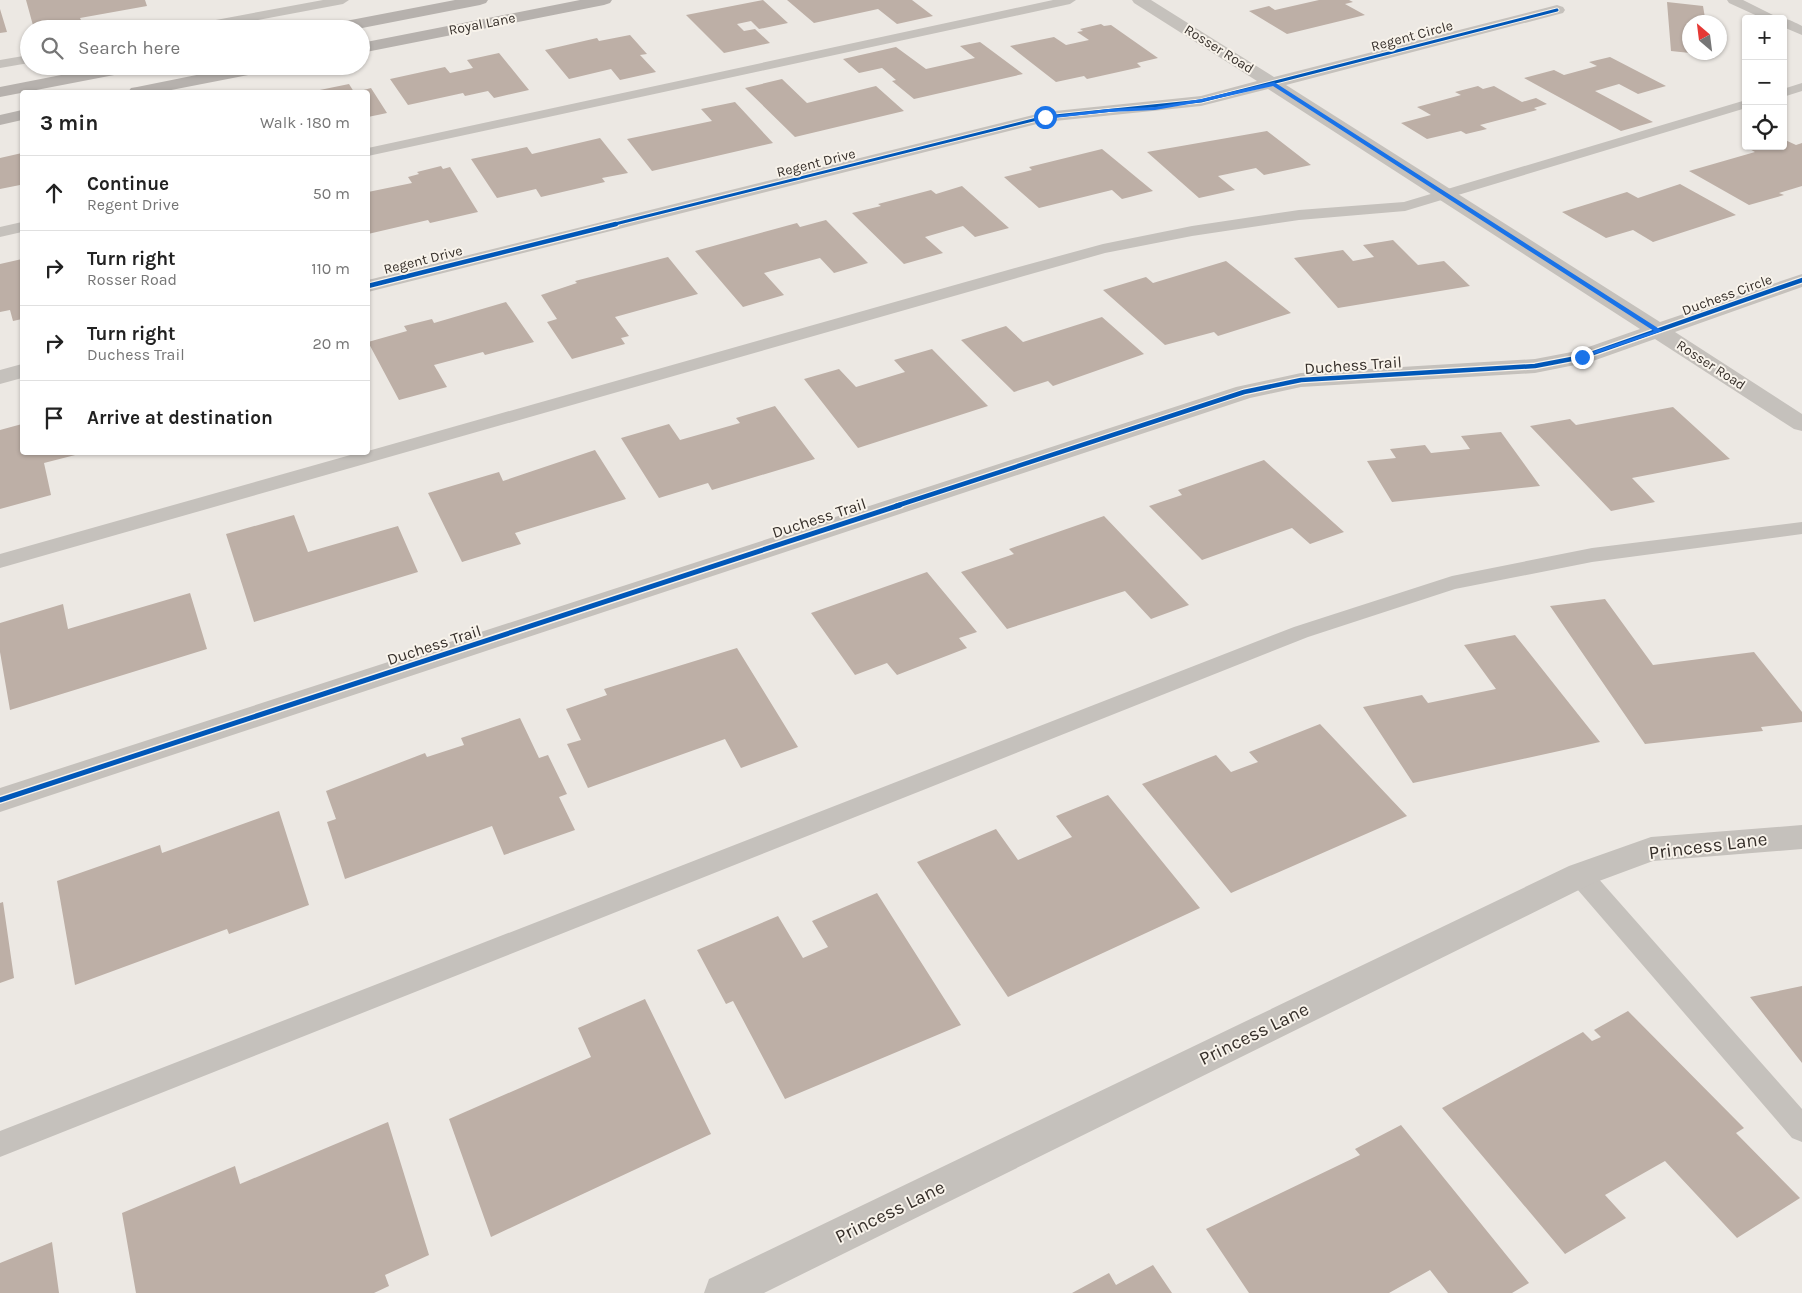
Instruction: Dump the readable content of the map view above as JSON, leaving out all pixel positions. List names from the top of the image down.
{
  "streets": {
    "main road": ["Royal Lane"],
    "street": [
      "Regent Circle",
      "Rosser Road",
      "Regent Drive",
      "Duchess Circle",
      "Duchess Trail",
      "Princess Lane"
    ]
  },
  "crossings": [
    ["Regent Circle", "Rosser Road"],
    ["Regent Circle", "Regent Drive"],
    ["Rosser Road", "Regent Drive"],
    ["Rosser Road", "Duchess Circle"],
    ["Rosser Road", "Duchess Trail"],
    ["Duchess Circle", "Duchess Trail"]
  ],
  "north": "top left",
  "page": {
    "map_buttons": ["+", "−"],
    "search": "Search here",
    "heading": ["3 min", "Walk · 180 m"],
    "list": [
      ["Continue", "Regent Drive", "50 m"],
      ["Turn right", "Rosser Road", "110 m"],
      ["Turn right", "Duchess Trail", "20 m"],
      "Arrive at destination"
    ]
  }
}
